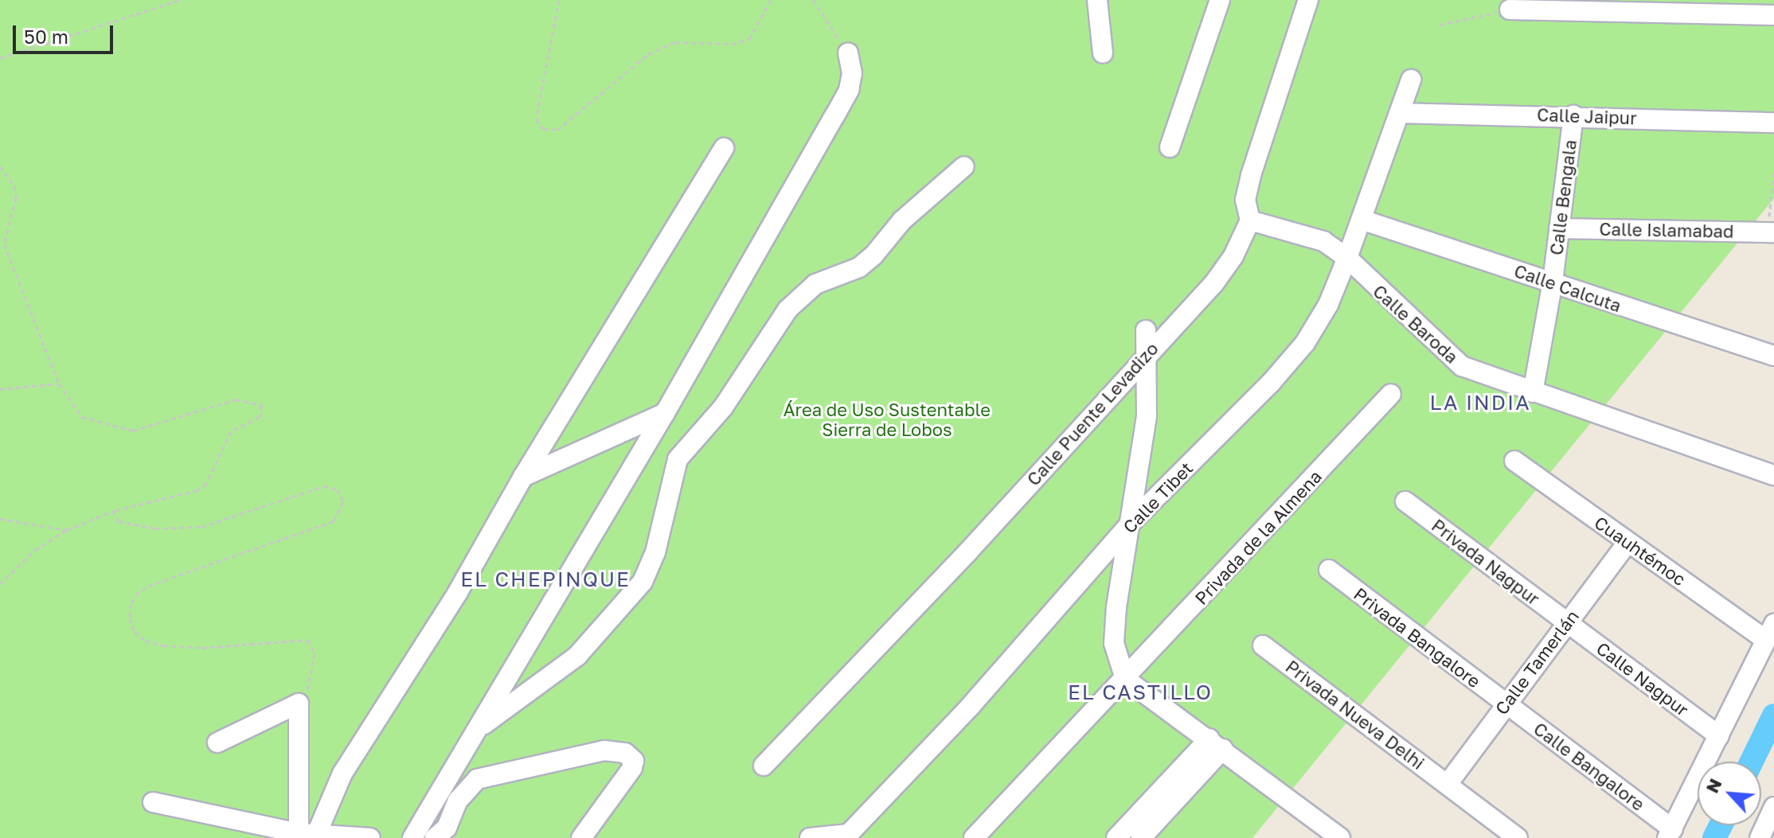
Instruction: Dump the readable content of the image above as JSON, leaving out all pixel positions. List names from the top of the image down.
{
  "streets": {
    "street": [
      "Calle Jaipur",
      "Calle Bengala",
      "Calle Islamabad",
      "Calle Calcuta",
      "Calle Baroda",
      "Calle Puente Levadizo",
      "Calle Tibet",
      "Privada de la Almena",
      "Cuauhtémoc",
      "Privada Nagpur",
      "Privada Bangalore",
      "Calle Tamerlán",
      "Calle Nagpur",
      "Privada Nueva Delhi",
      "Calle Bangalore"
    ]
  },
  "crossings": [
    ["Calle Jaipur", "Calle Bengala"],
    ["Calle Jaipur", "Calle Tibet"],
    ["Calle Bengala", "Calle Islamabad"],
    ["Calle Bengala", "Calle Calcuta"],
    ["Calle Bengala", "Calle Baroda"],
    ["Calle Calcuta", "Calle Tibet"],
    ["Calle Baroda", "Calle Puente Levadizo"],
    ["Calle Baroda", "Calle Tibet"],
    ["Cuauhtémoc", "Calle Tamerlán"],
    ["Privada Nagpur", "Calle Tamerlán"],
    ["Privada Nagpur", "Calle Nagpur"],
    ["Privada Bangalore", "Calle Tamerlán"],
    ["Privada Bangalore", "Calle Bangalore"],
    ["Calle Tamerlán", "Calle Nagpur"],
    ["Calle Tamerlán", "Privada Nueva Delhi"],
    ["Calle Tamerlán", "Calle Bangalore"]
  ],
  "districts": ["LA INDIA", "EL CHEPINQUE", "EL CASTILLO"],
  "parks": ["Área de Uso Sustentable Sierra de Lobos"],
  "scale_bar": "50 m",
  "north": "top left"
}
